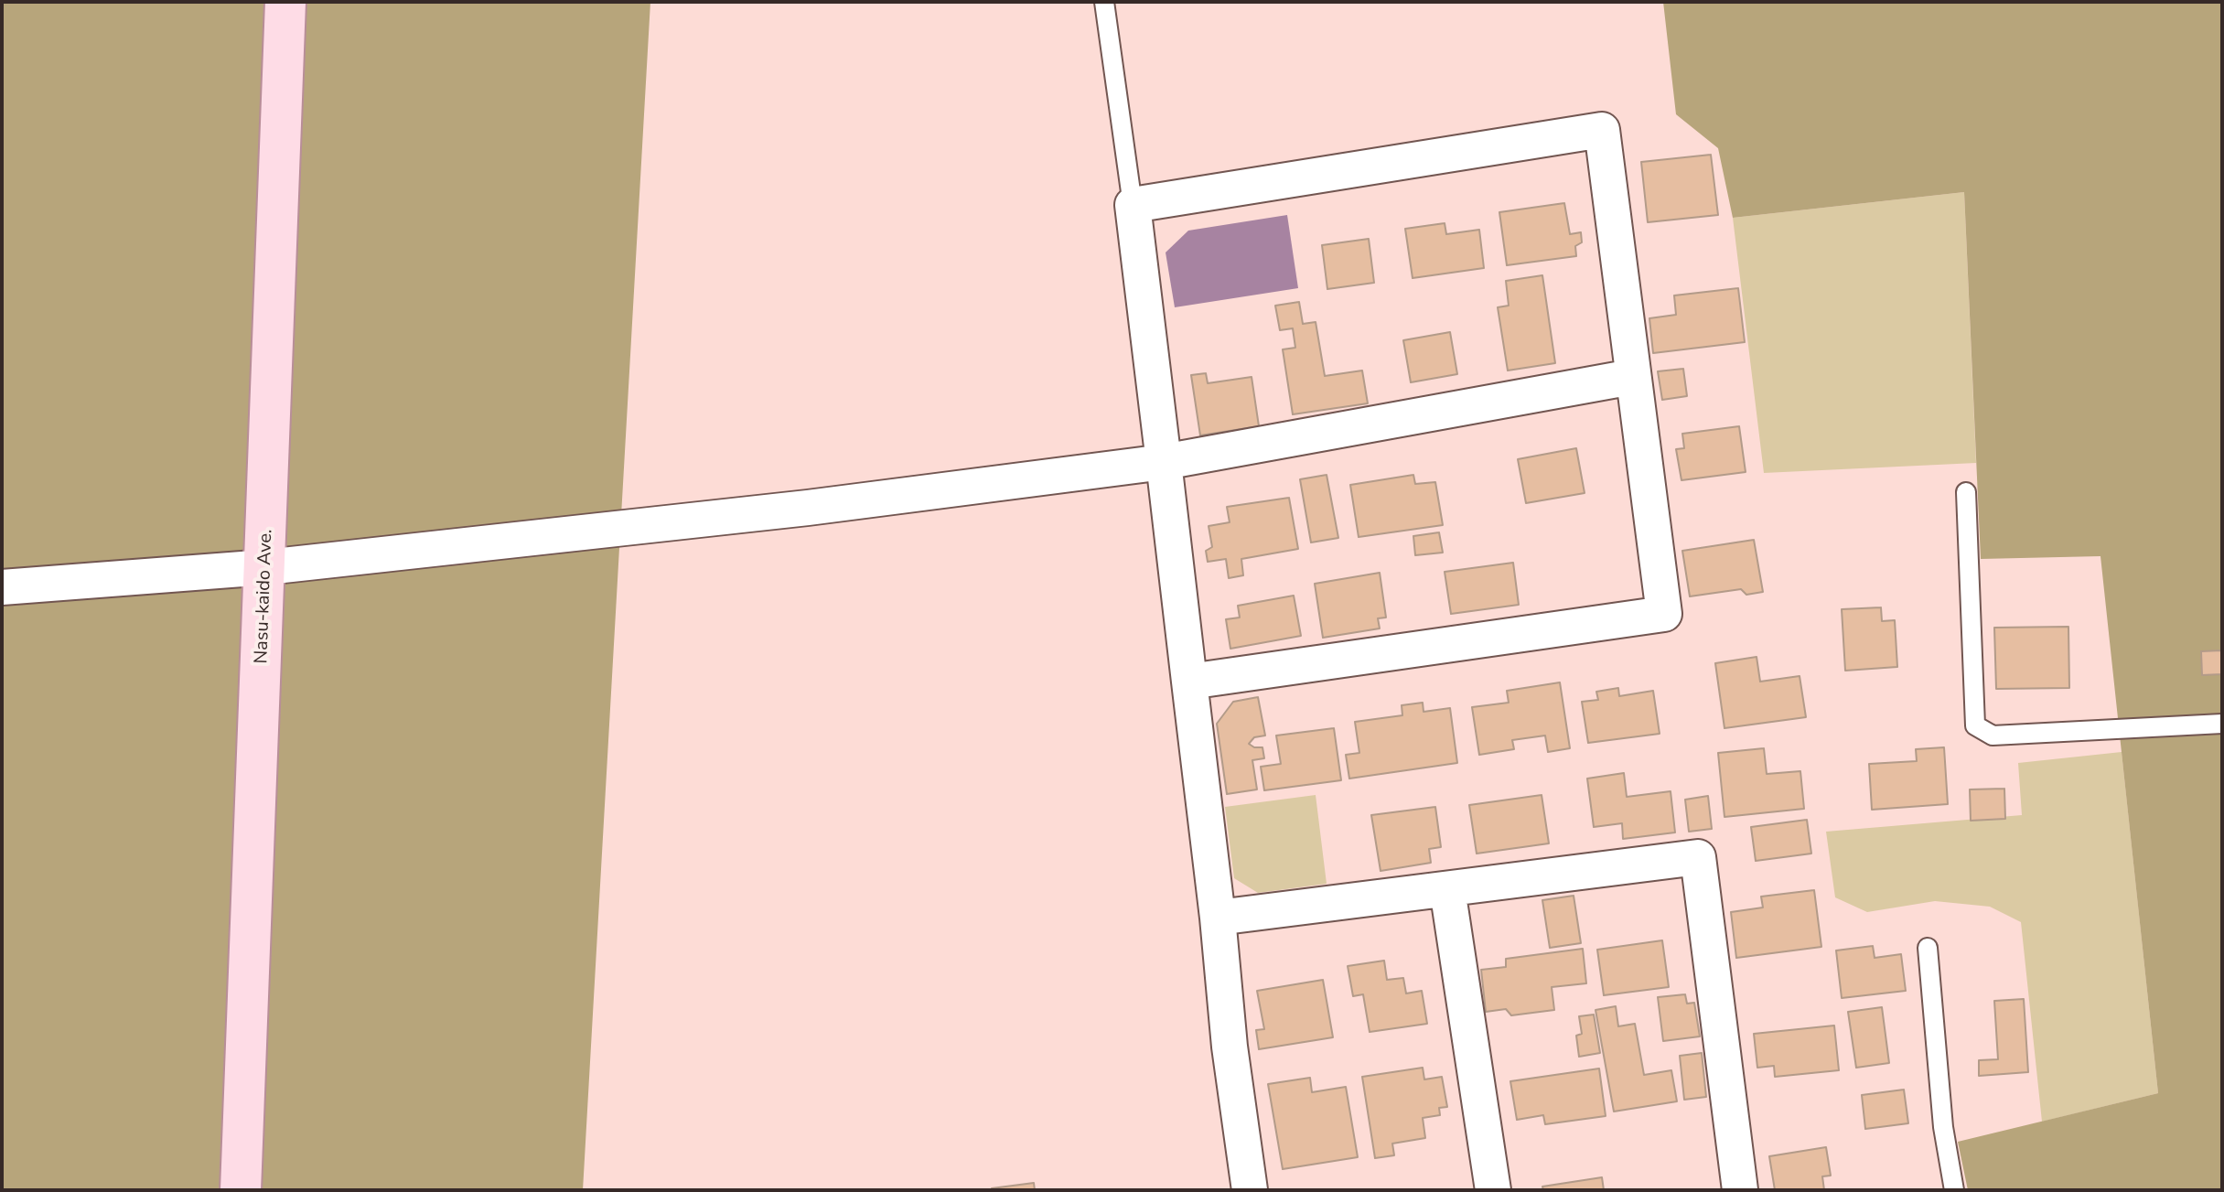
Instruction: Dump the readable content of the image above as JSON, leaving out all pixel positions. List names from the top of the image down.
{
  "streets": {
    "main road": ["Nasu-kaido Ave."]
  }
}
